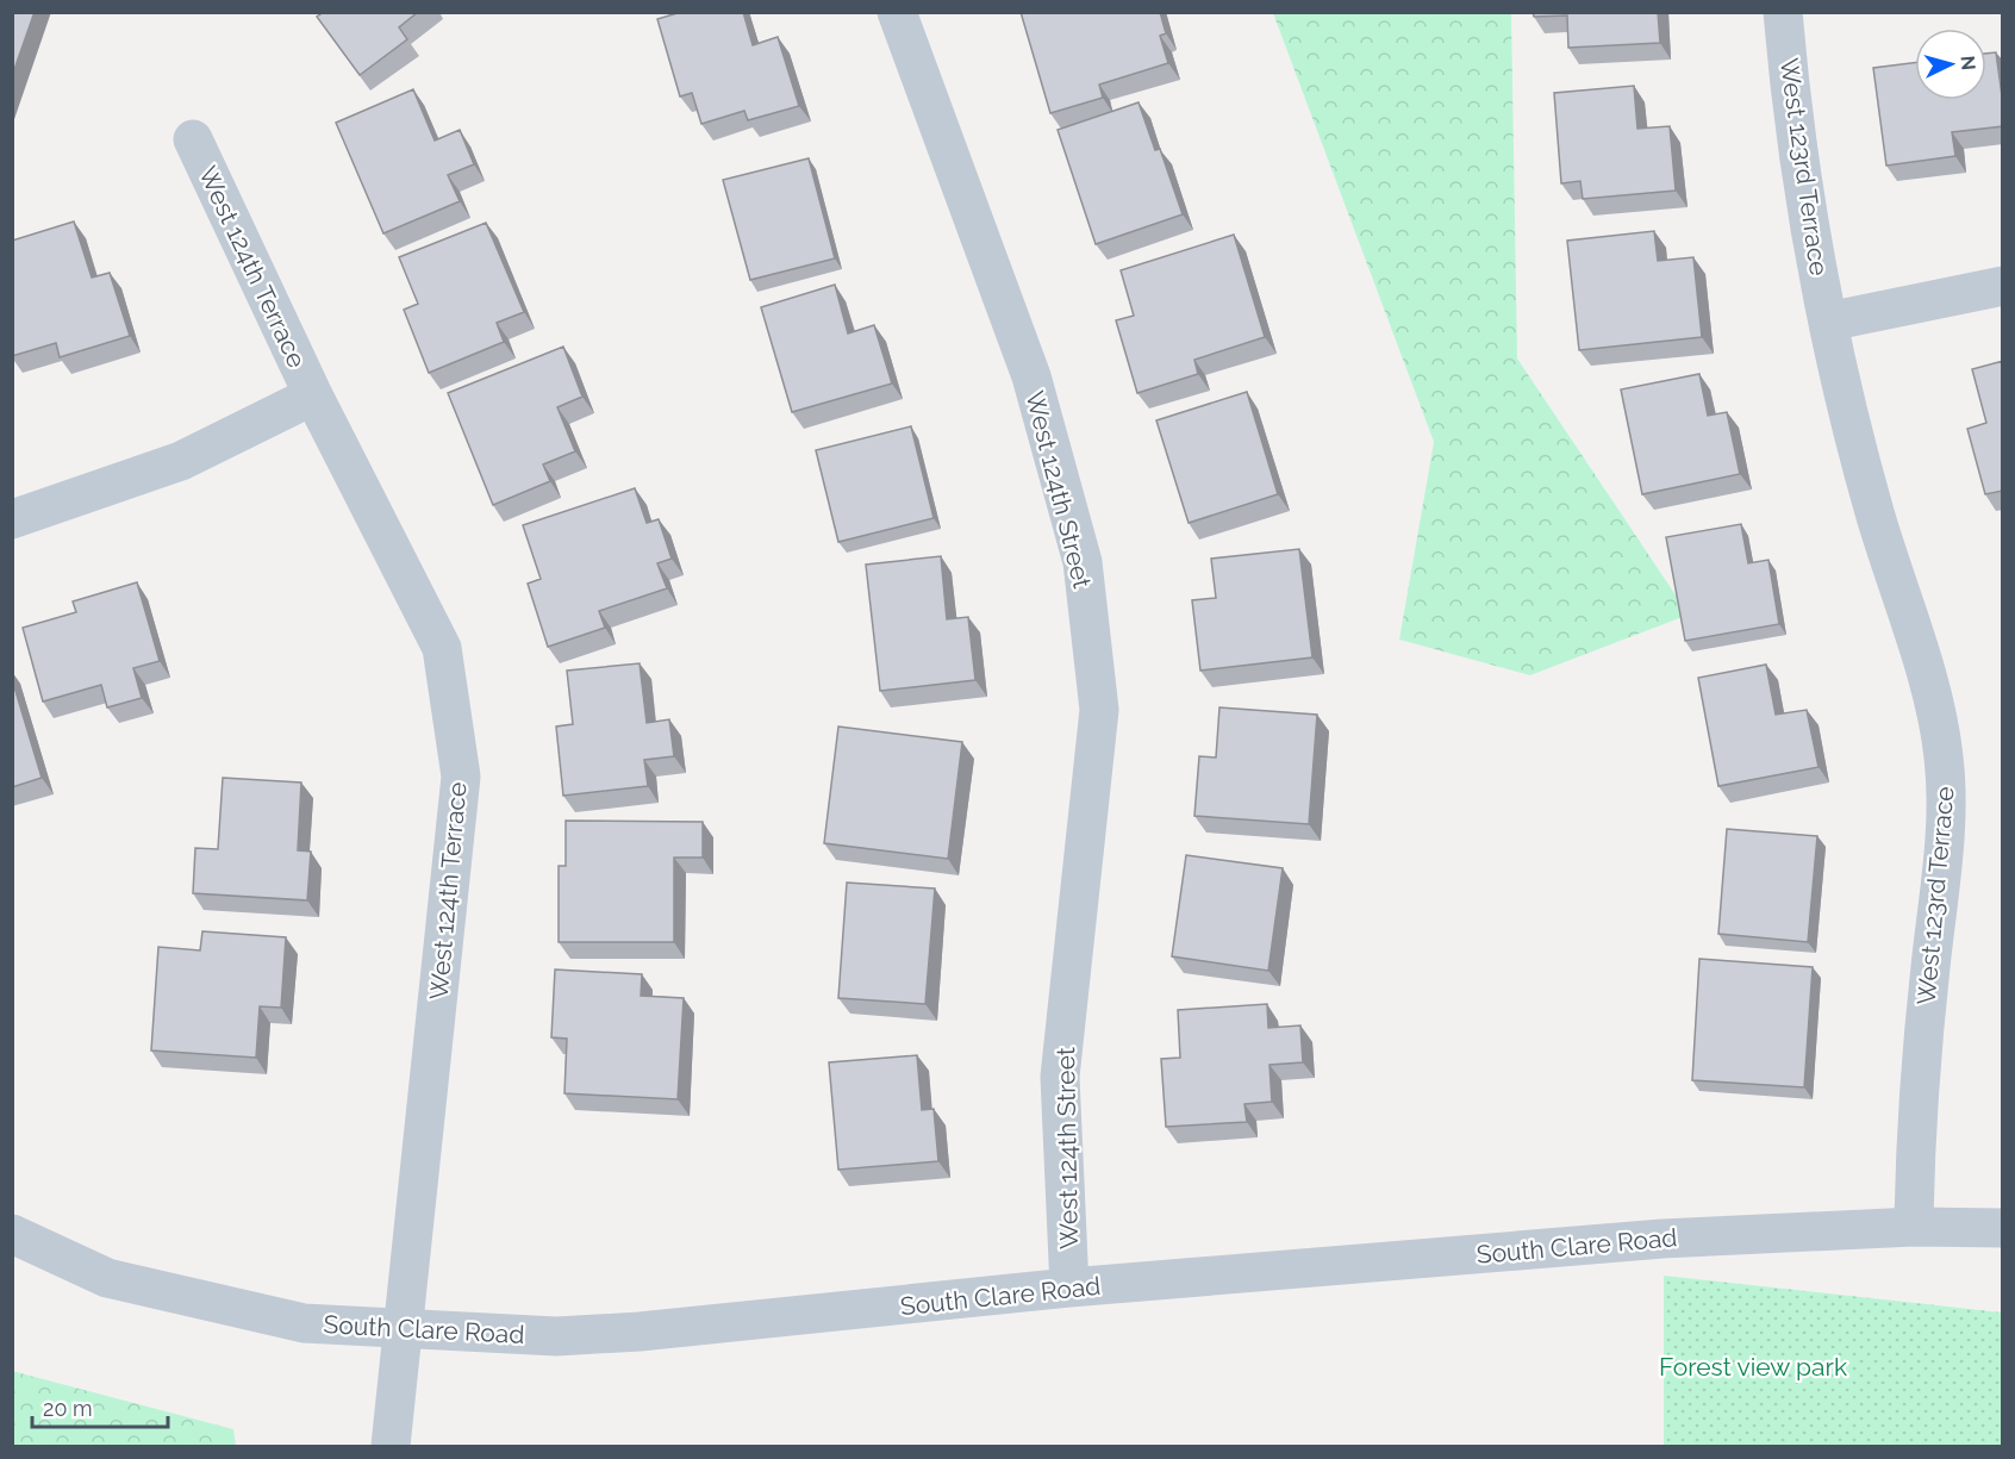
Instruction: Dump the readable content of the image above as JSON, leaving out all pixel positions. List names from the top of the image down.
{
  "streets": {
    "street": [
      "West 123rd Terrace",
      "West 124th Terrace",
      "West 124th Street",
      "South Clare Road"
    ]
  },
  "crossings": [
    ["West 123rd Terrace", "South Clare Road"],
    ["West 124th Terrace", "South Clare Road"],
    ["West 124th Street", "South Clare Road"]
  ],
  "parks": ["Forest view park"],
  "scale_bar": "20 m",
  "north": "right"
}
